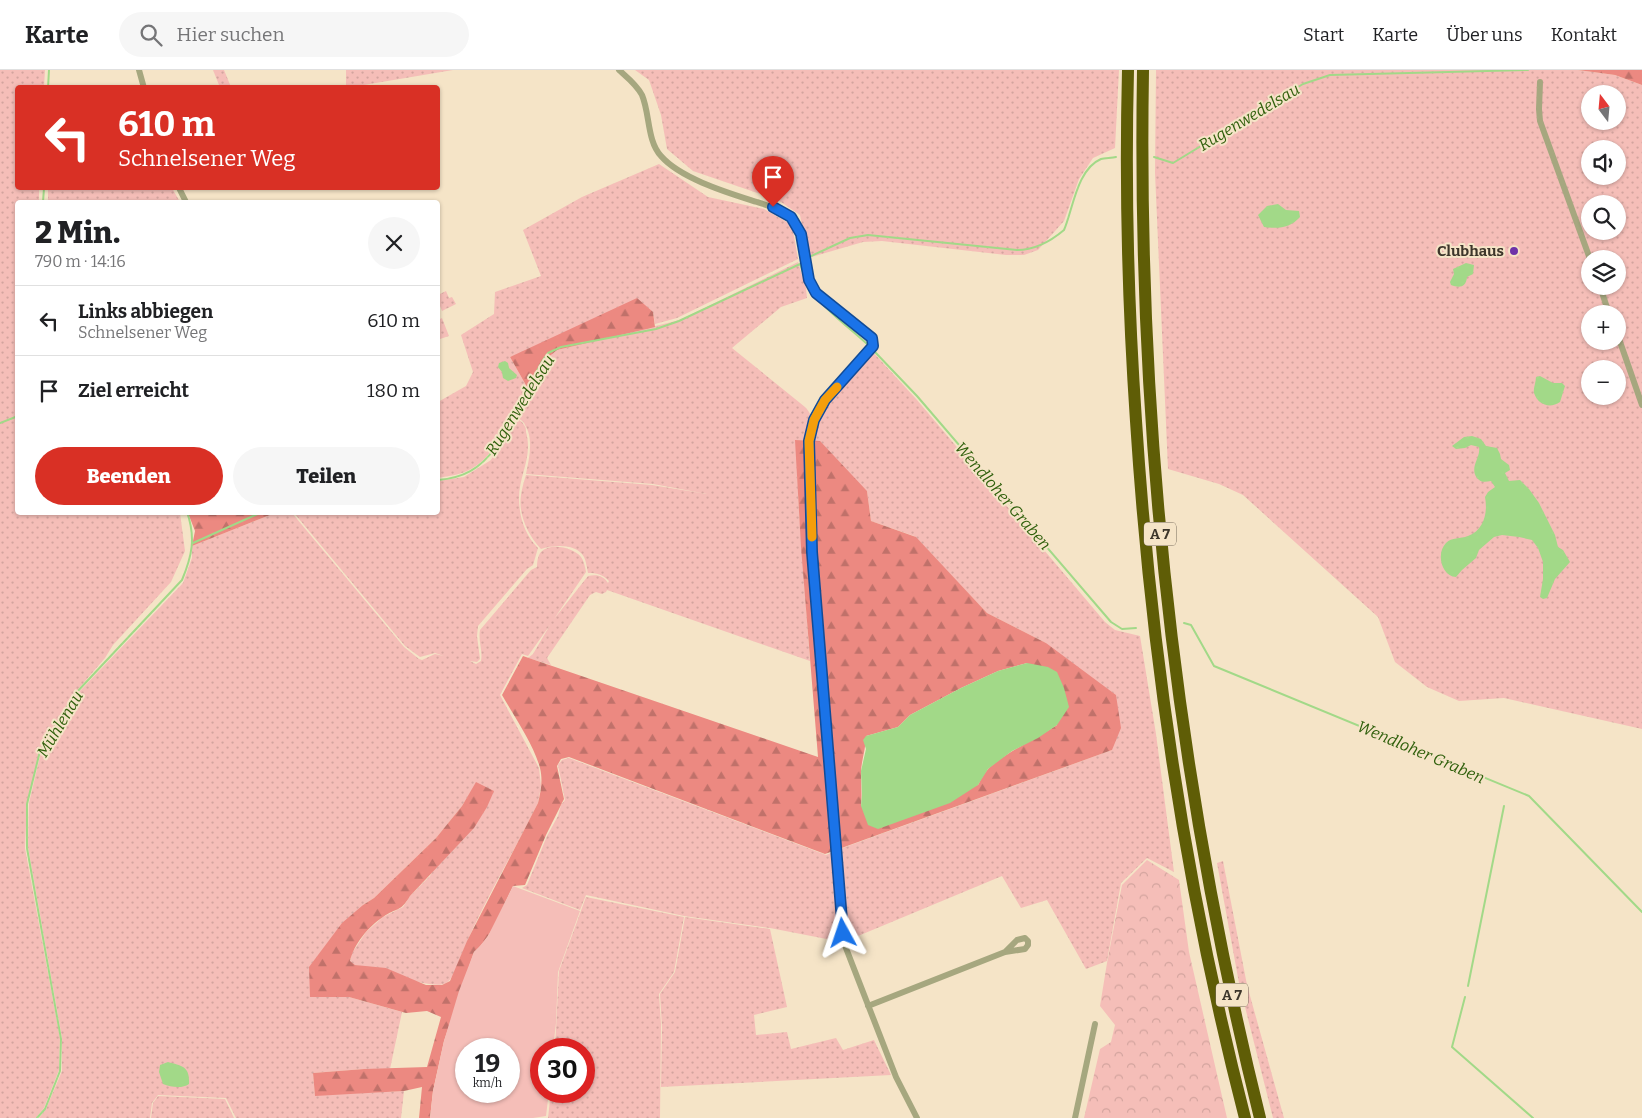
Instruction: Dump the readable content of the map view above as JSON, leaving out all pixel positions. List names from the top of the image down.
{
  "streets": {
    "highway": ["A 7"]
  },
  "water": ["Rugenwedelsau", "Wendloher Graben", "Mühlenau"],
  "places": ["Clubhaus"],
  "north": "top",
  "page": {
    "header": "Karte",
    "search": "Hier suchen",
    "nav": [
      "Start",
      "Karte",
      "Über uns",
      "Kontakt"
    ],
    "map_buttons": ["+", "−"],
    "turn": ["610 m", "Schnelsener Weg"],
    "heading": ["2 Min.", "790 m · 14:16"],
    "list": [
      {
        "name": "Links abbiegen",
        "note": "Schnelsener Weg",
        "value": "610 m"
      },
      {
        "name": "Ziel erreicht",
        "value": "180 m"
      }
    ],
    "buttons": ["Beenden", "Teilen"],
    "speed": "19 km/h",
    "limit": "30"
  }
}
